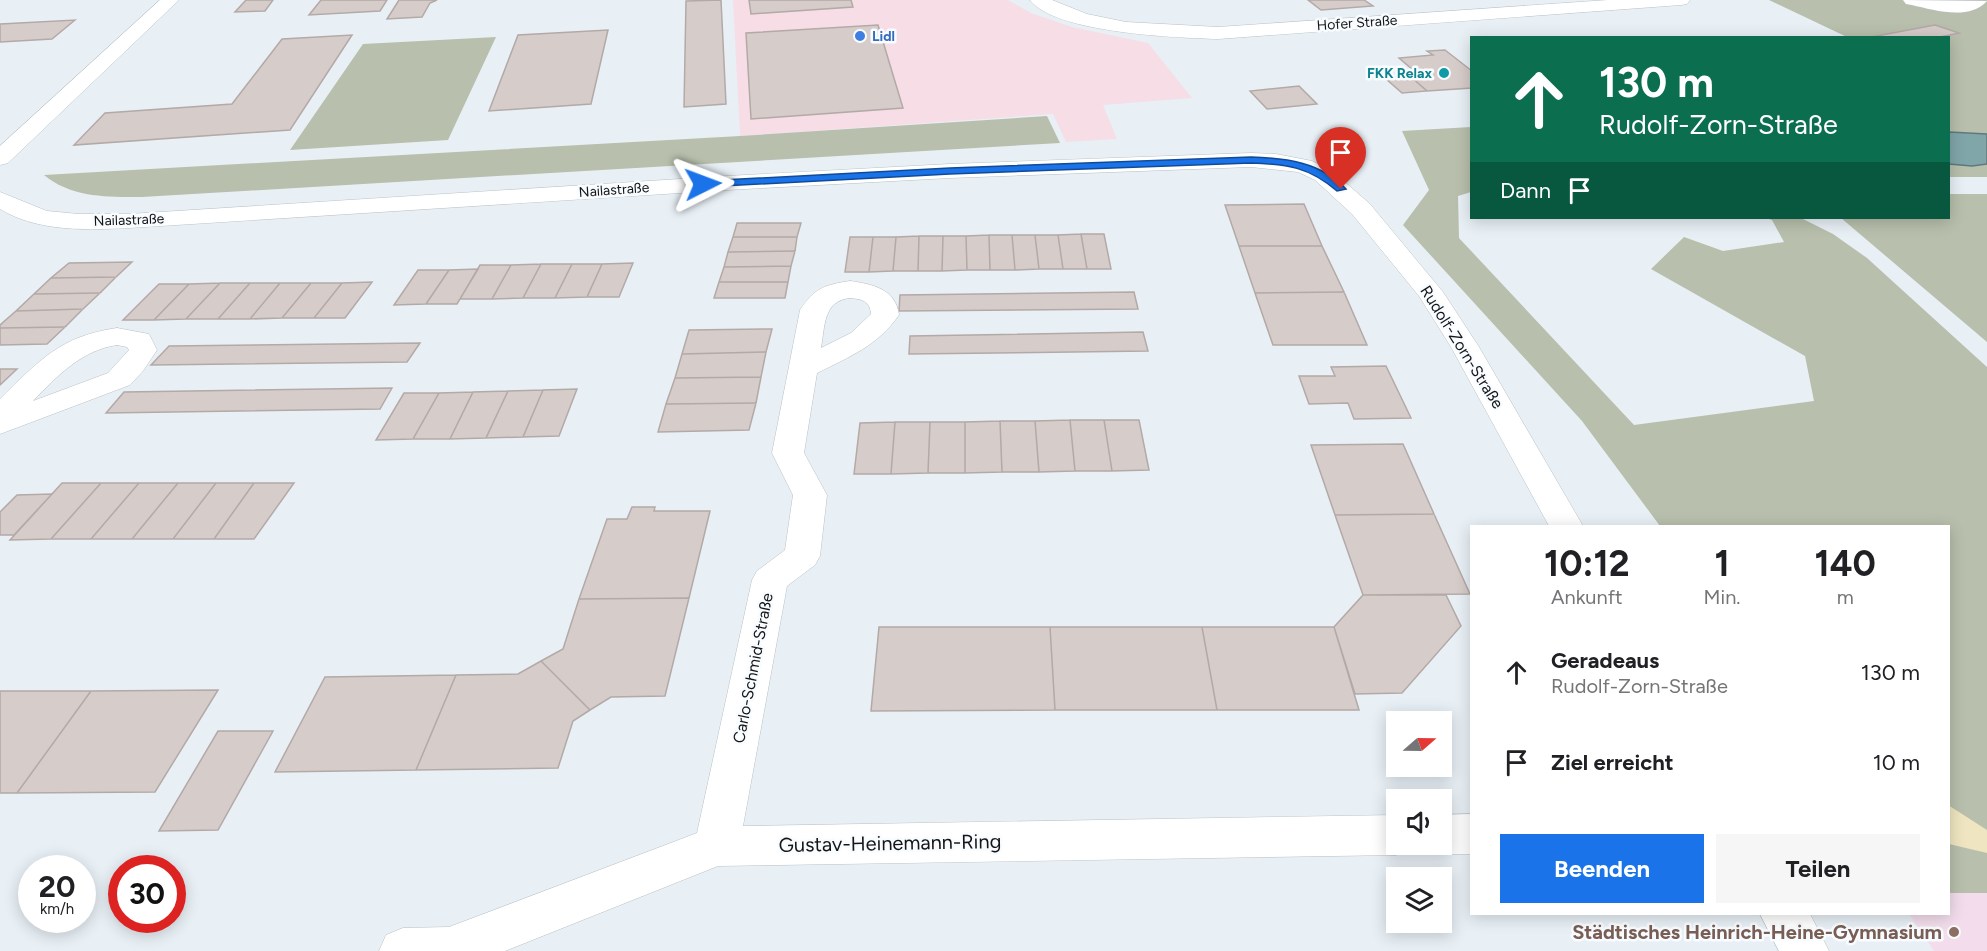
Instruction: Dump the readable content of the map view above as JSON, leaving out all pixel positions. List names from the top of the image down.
{
  "streets": {
    "street": [
      "Hofer Straße",
      "Nailastraße",
      "Rudolf-Zorn-Straße",
      "Carlo-Schmid-Straße",
      "Gustav-Heinemann-Ring"
    ]
  },
  "crossings": [
    ["Nailastraße", "Rudolf-Zorn-Straße"],
    ["Carlo-Schmid-Straße", "Gustav-Heinemann-Ring"]
  ],
  "places": ["Lidl", "FKK Relax", "Städtisches Heinrich-Heine-Gymnasium"],
  "north": "right",
  "page": {
    "turn": ["130 m", "Rudolf-Zorn-Straße"],
    "then": "Dann",
    "eta": [
      "10:12",
      "Ankunft",
      "1",
      "Min.",
      "140",
      "m"
    ],
    "list": [
      {
        "name": "Geradeaus",
        "note": "Rudolf-Zorn-Straße",
        "value": "130 m"
      },
      {
        "name": "Ziel erreicht",
        "value": "10 m"
      }
    ],
    "buttons": ["Beenden", "Teilen"],
    "speed": "20 km/h",
    "limit": "30"
  }
}
